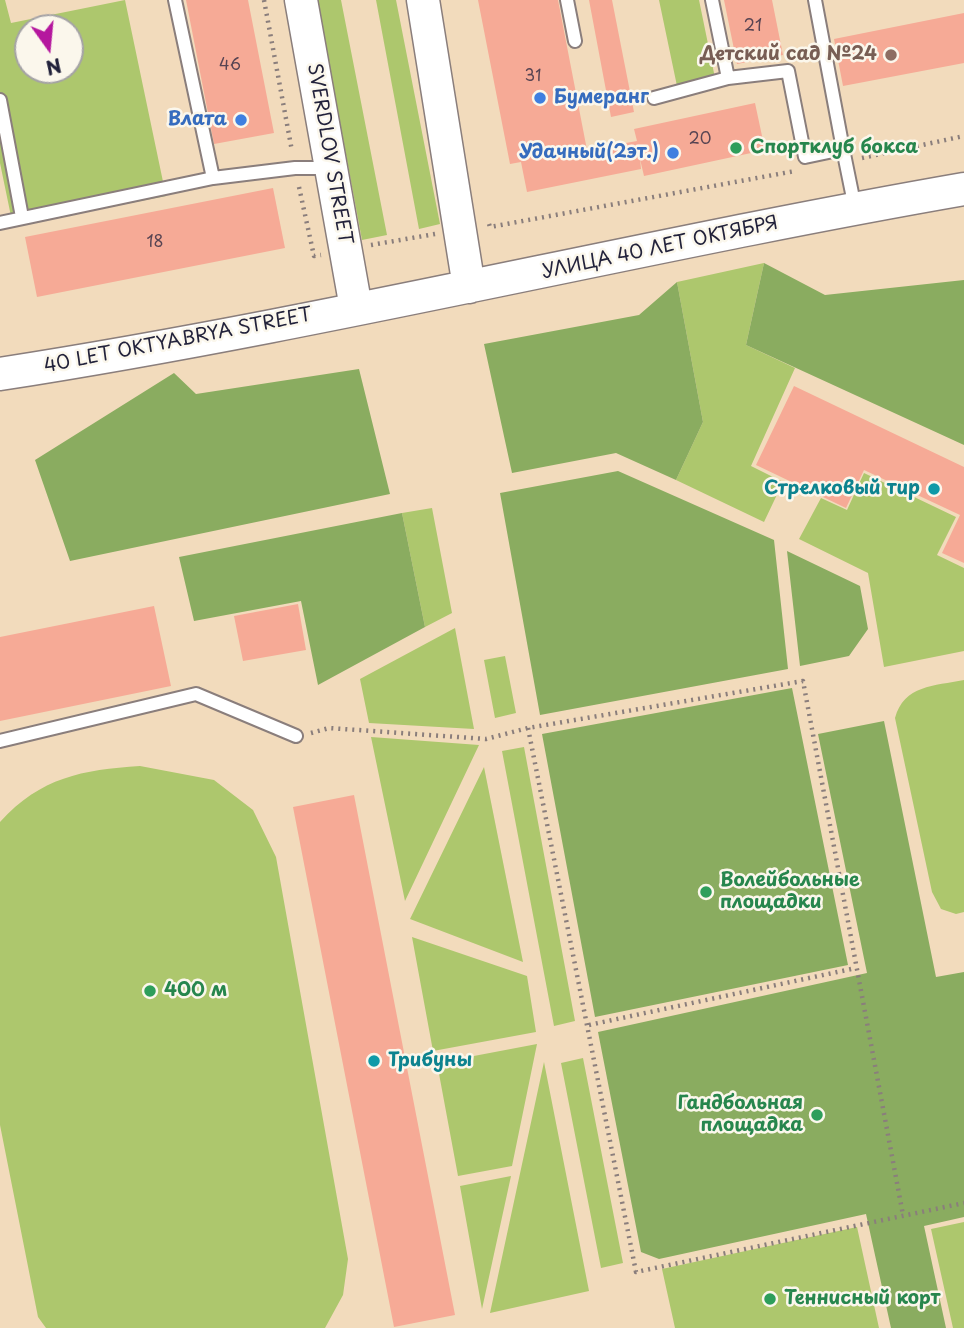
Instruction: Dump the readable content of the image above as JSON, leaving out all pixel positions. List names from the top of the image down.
{
  "streets": {
    "street": ["SVERDLOV STREET", "УЛИЦА 40 ЛЕТ ОКТЯБРЯ", "40 LET OKTYABRYA STREET"]
  },
  "crossings": [
    ["SVERDLOV STREET", "УЛИЦА 40 ЛЕТ ОКТЯБРЯ"],
    ["SVERDLOV STREET", "40 LET OKTYABRYA STREET"],
    ["УЛИЦА 40 ЛЕТ ОКТЯБРЯ", "40 LET OKTYABRYA STREET"]
  ],
  "places": [
    "Детский сад №24",
    "Бумеранг",
    "Влата",
    "Спортклуб бокса",
    "Удачный(2эт.)",
    "Стрелковый тир",
    "Волейбольные площадки",
    "400 м",
    "Трибуны",
    "Гандбольная площадка",
    "Теннисный корт"
  ],
  "house_numbers": [
    "21",
    "46",
    "31",
    "20",
    "18"
  ],
  "north": "bottom"
}
